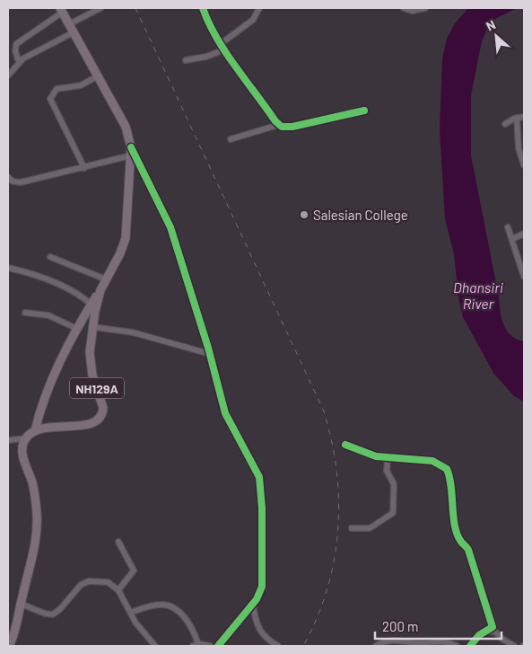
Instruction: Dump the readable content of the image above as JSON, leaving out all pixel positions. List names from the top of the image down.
{
  "streets": {
    "highway": ["NH129A"]
  },
  "water": ["Dhansiri River"],
  "places": ["Salesian College"],
  "scale_bar": "200 m",
  "north": "top left"
}
